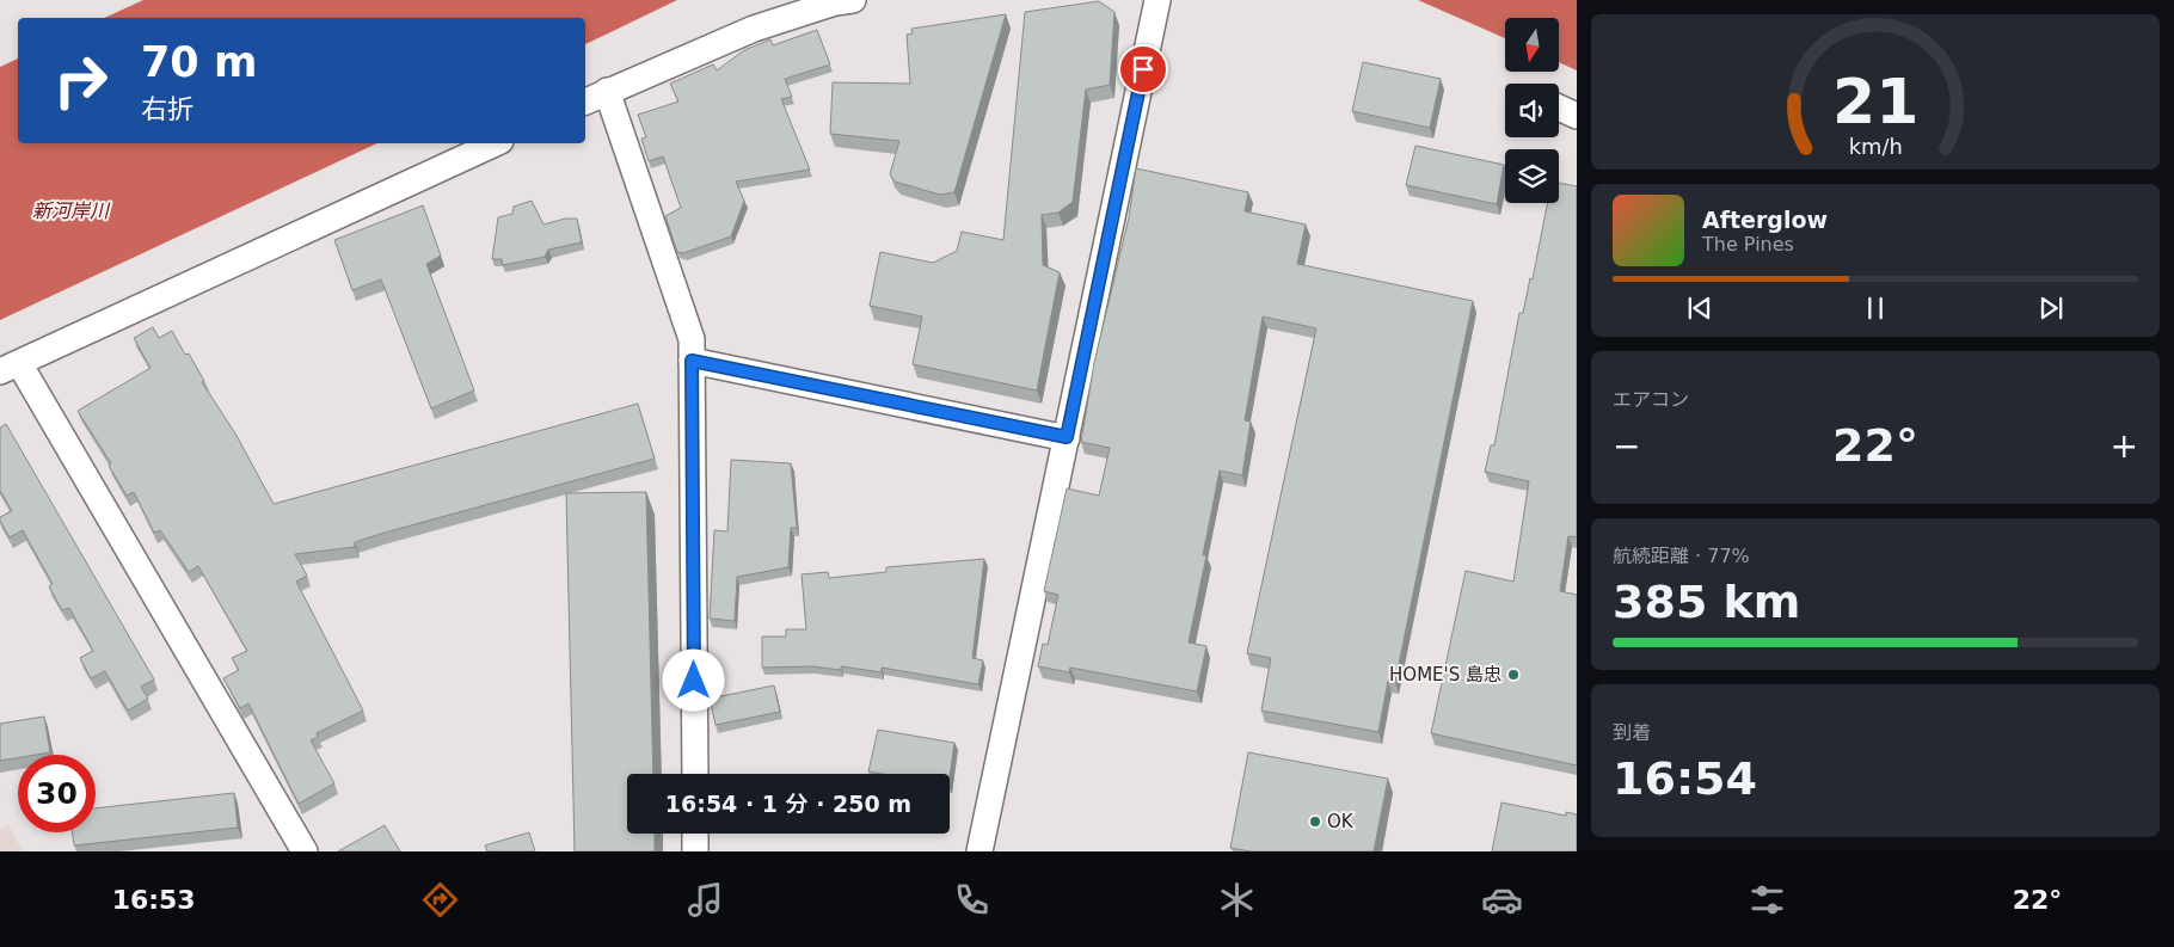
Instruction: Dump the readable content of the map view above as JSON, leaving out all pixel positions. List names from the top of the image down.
{
  "water": ["新河岸川"],
  "places": ["HOME'S 島忠", "OK"],
  "north": "bottom",
  "page": {
    "turn": ["70 m", "右折"],
    "song": ["Afterglow", "The Pines"],
    "tile": [
      "エアコン",
      ["航続距離 · 77%", "385 km"],
      ["到着", "16:54"]
    ],
    "heat": ["−", "22°", "+"],
    "limit": "30",
    "trip": "16:54 · 1 分 · 250 m",
    "tabs": ["16:53", "22°"],
    "gauge": ["21", "km/h"]
  }
}
